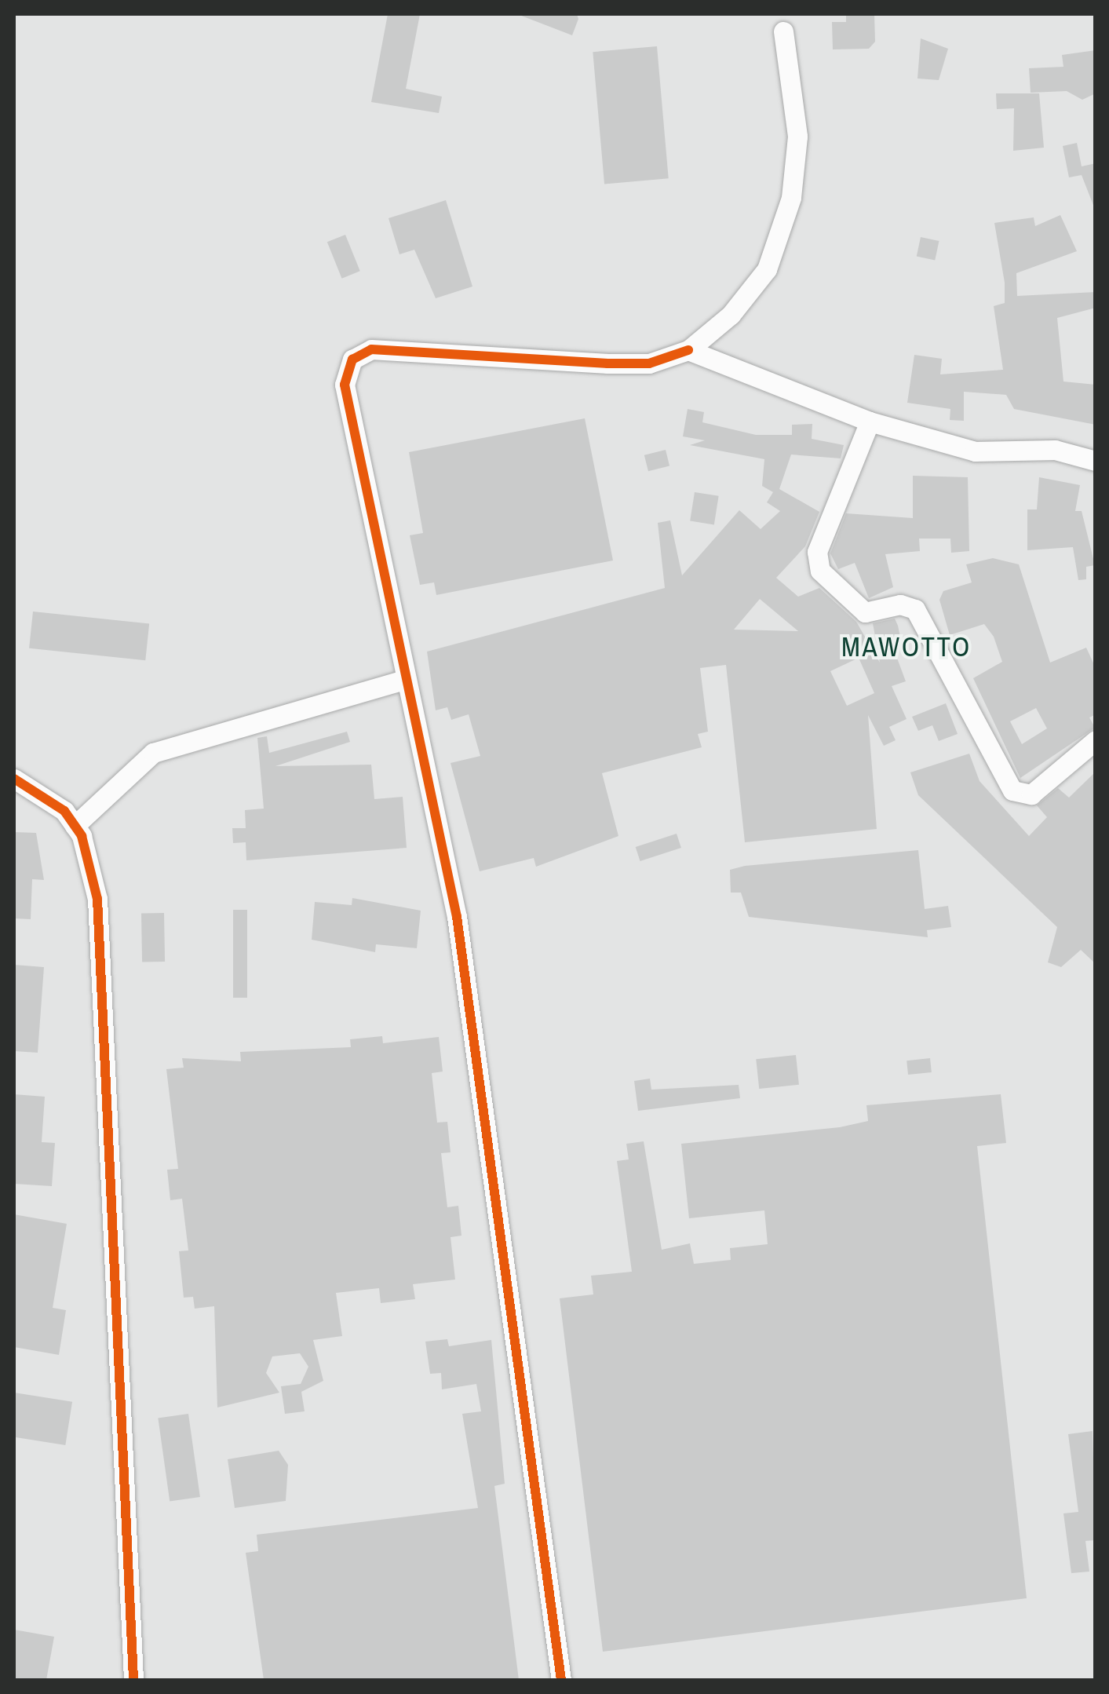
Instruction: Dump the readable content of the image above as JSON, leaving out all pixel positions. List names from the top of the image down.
{
  "districts": ["MAWOTTO"]
}
